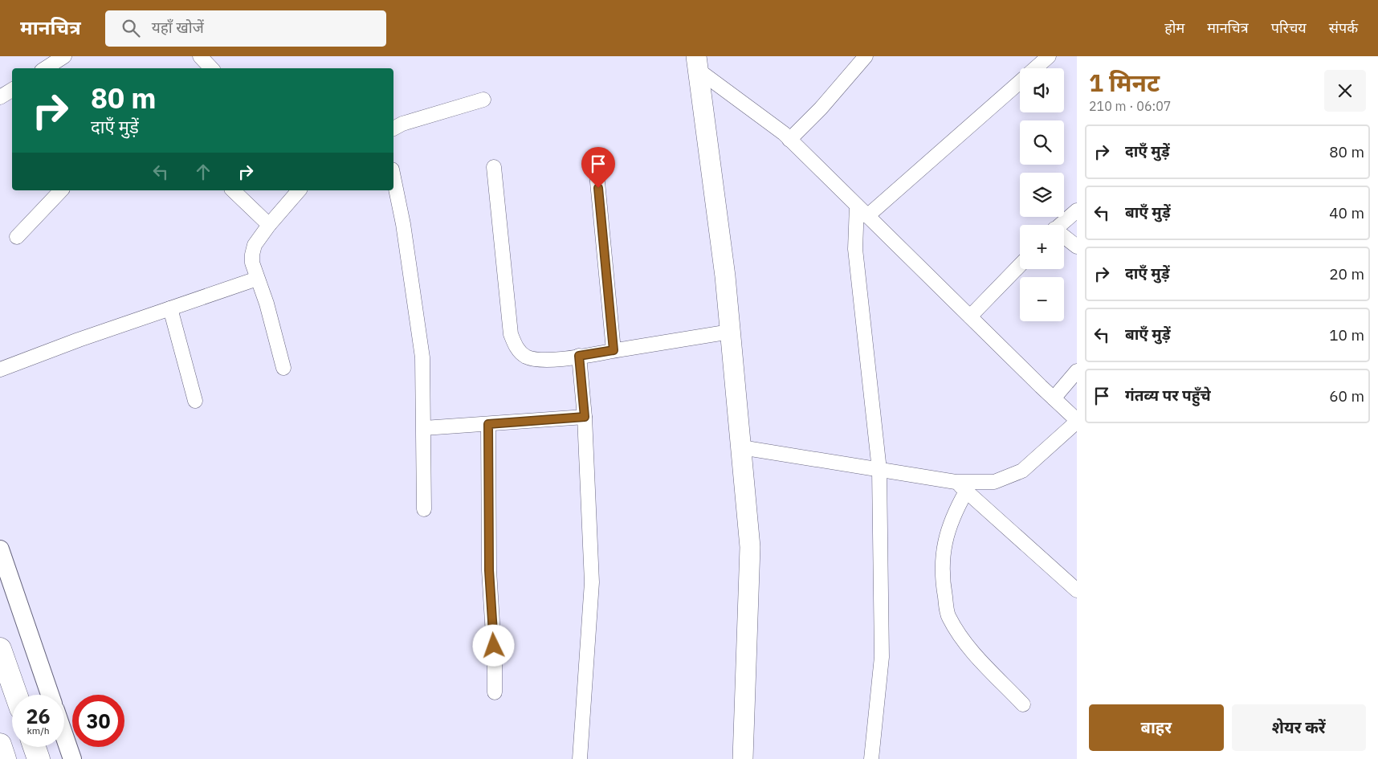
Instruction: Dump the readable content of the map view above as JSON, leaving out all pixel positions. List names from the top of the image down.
{
  "page": {
    "header": "मानचित्र",
    "search": "यहाँ खोजें",
    "nav": [
      "होम",
      "मानचित्र",
      "परिचय",
      "संपर्क"
    ],
    "heading": ["1 मिनट", "210 m · 06:07"],
    "map_buttons": ["+", "−"],
    "turn": ["80 m", "दाएँ मुड़ें"],
    "list": [
      {
        "name": "दाएँ मुड़ें",
        "value": "80 m"
      },
      {
        "name": "बाएँ मुड़ें",
        "value": "40 m"
      },
      {
        "name": "दाएँ मुड़ें",
        "value": "20 m"
      },
      {
        "name": "बाएँ मुड़ें",
        "value": "10 m"
      },
      {
        "name": "गंतव्य पर पहुँचे",
        "value": "60 m"
      }
    ],
    "speed": "26 km/h",
    "limit": "30",
    "buttons": ["बाहर", "शेयर करें"]
  }
}
